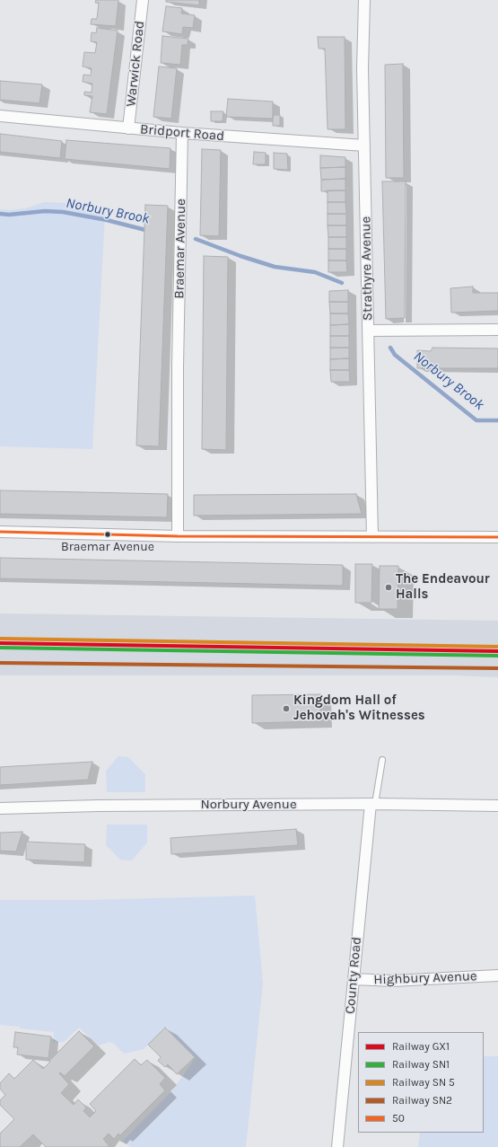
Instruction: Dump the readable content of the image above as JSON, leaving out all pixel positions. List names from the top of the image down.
{
  "streets": {
    "street": [
      "Warwick Road",
      "Bridport Road",
      "Braemar Avenue",
      "Strathyre Avenue",
      "Norbury Avenue",
      "County Road",
      "Highbury Avenue"
    ]
  },
  "crossings": [
    ["Warwick Road", "Bridport Road"],
    ["Bridport Road", "Braemar Avenue"],
    ["Bridport Road", "Strathyre Avenue"],
    ["Norbury Avenue", "County Road"],
    ["County Road", "Highbury Avenue"]
  ],
  "water": ["Norbury Brook"],
  "places": ["Braemar Avenue", "The Endeavour Halls", "Kingdom Hall of Jehovah's Witnesses"],
  "lines": [
    "transit line 50",
    "rail line GX1",
    "rail line SN1",
    "rail line SN2"
  ],
  "legend": [
    "Railway GX1",
    "Railway SN1",
    "Railway SN 5",
    "Railway SN2",
    "50"
  ]
}
